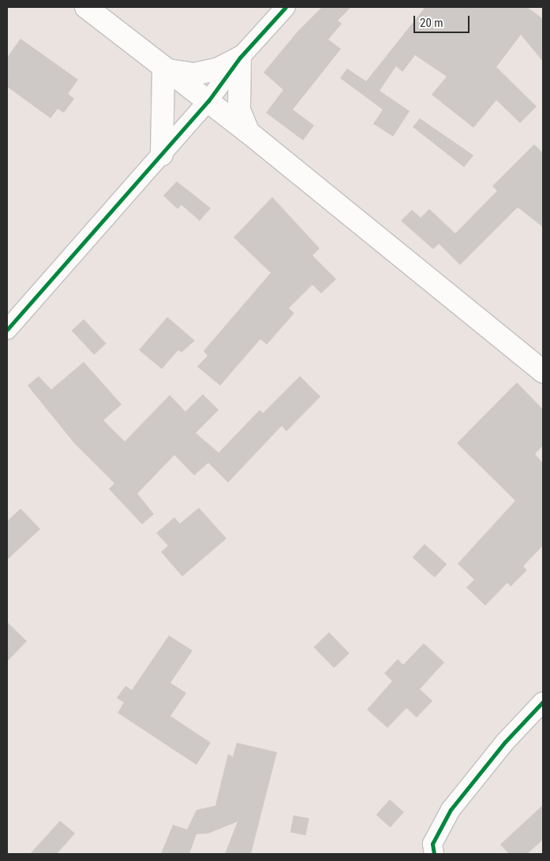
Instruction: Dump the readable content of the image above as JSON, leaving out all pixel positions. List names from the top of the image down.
{
  "scale_bar": "20 m"
}
